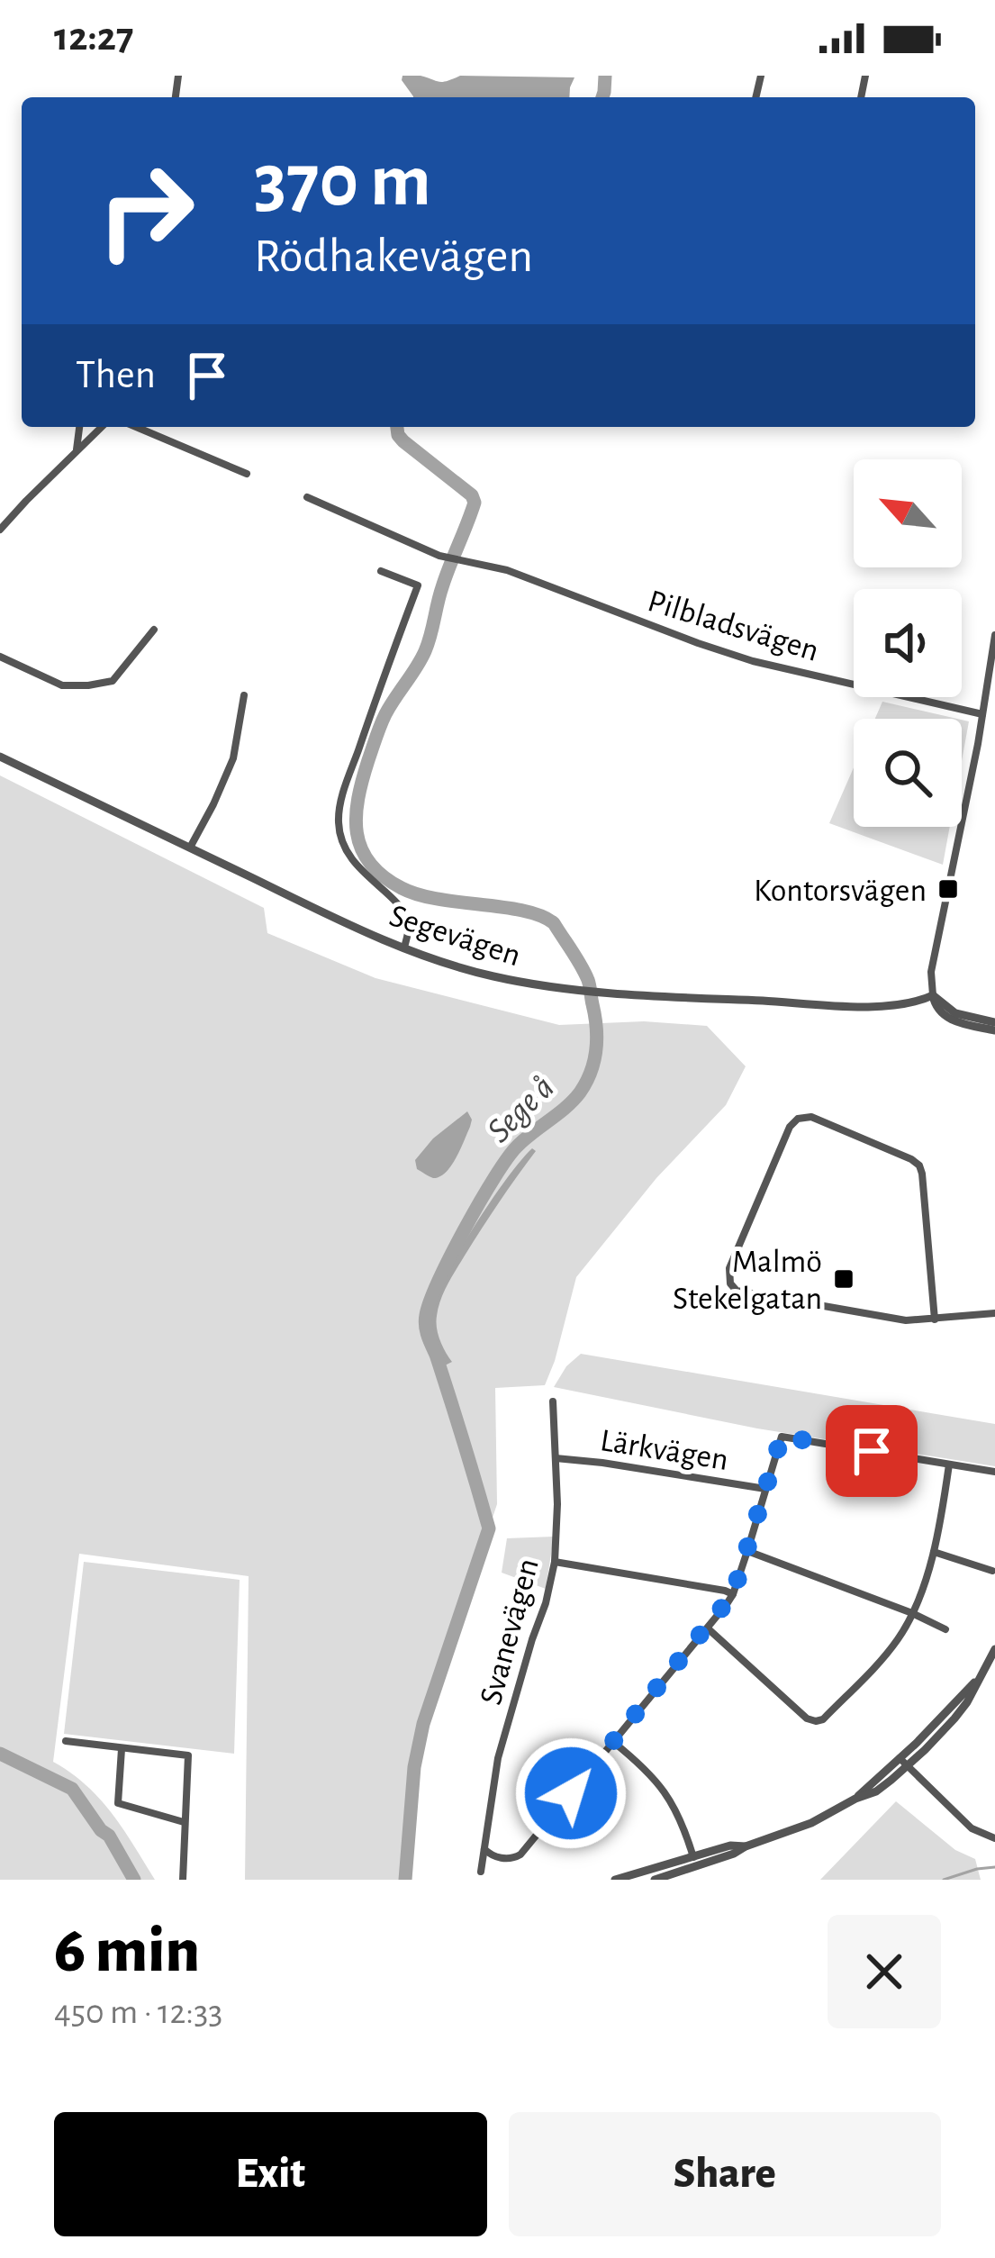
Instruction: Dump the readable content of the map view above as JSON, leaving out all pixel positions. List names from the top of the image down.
{
  "streets": {
    "street": [
      "Pilbladsvägen",
      "Segevägen",
      "Lärkvägen",
      "Svanevägen"
    ]
  },
  "crossings": [
    ["Lärkvägen", "Svanevägen"]
  ],
  "water": ["Sege å"],
  "places": {
    "transit": ["Kontorsvägen", "Malmö Stekelgatan"]
  },
  "north": "top left",
  "page": {
    "status": "12:27",
    "turn": ["370 m", "Rödhakevägen"],
    "then": "Then",
    "heading": ["6 min", "450 m · 12:33"],
    "buttons": ["Exit", "Share"]
  }
}
